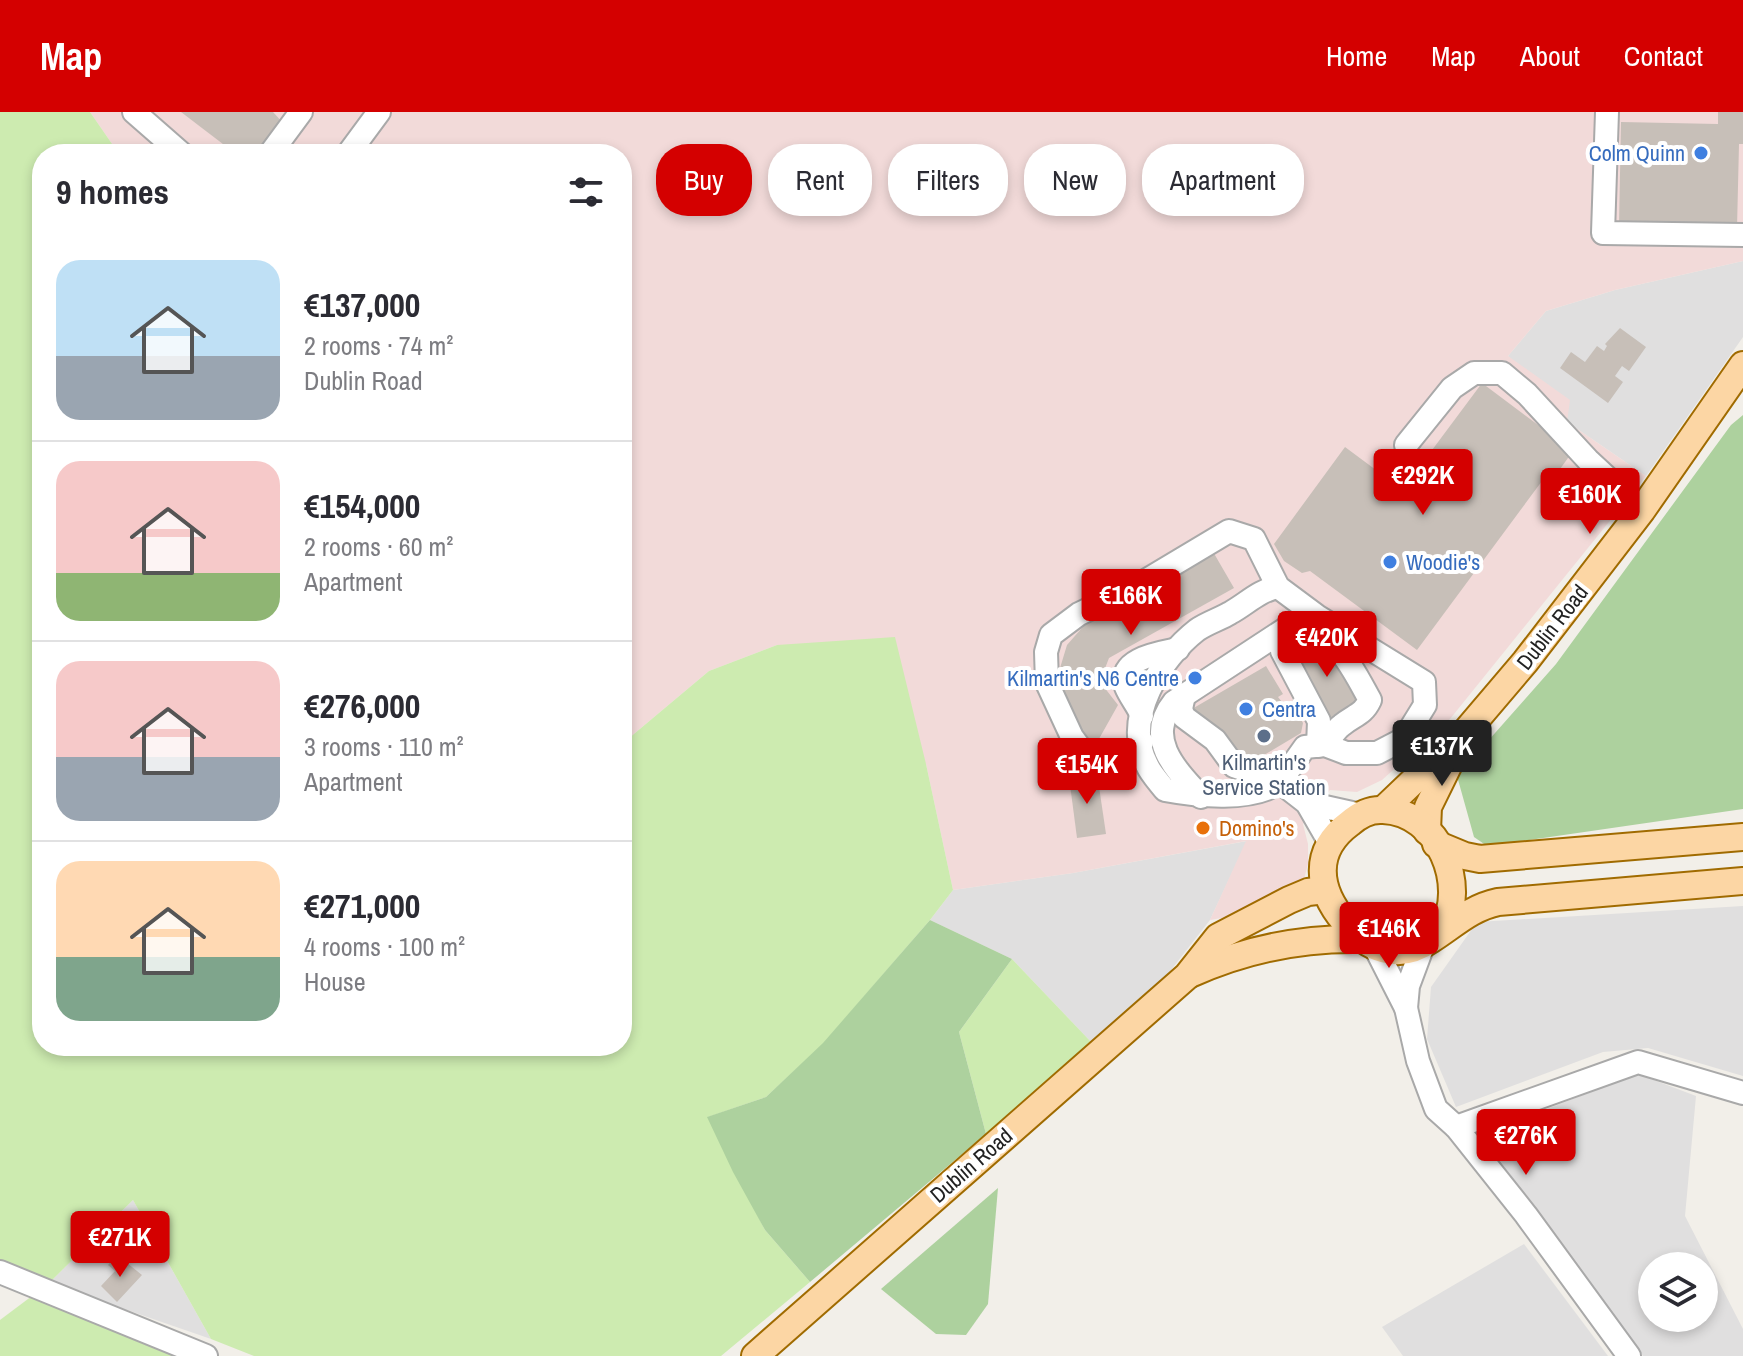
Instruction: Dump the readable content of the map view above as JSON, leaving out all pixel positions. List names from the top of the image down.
{
  "streets": {
    "main road": ["Dublin Road"]
  },
  "places": [
    "Colm Quinn",
    "Woodie's",
    "Kilmartin's N6 Centre",
    "Centra",
    "Kilmartin's Service Station",
    "Domino's"
  ],
  "page": {
    "header": "Map",
    "nav": [
      "Home",
      "Map",
      "About",
      "Contact"
    ],
    "chip": [
      "Buy",
      "Rent",
      "Filters",
      "New",
      "Apartment"
    ],
    "heading": "9 homes",
    "list": [
      {
        "name": "€137,000",
        "note": "2 rooms · 74 m² · Dublin Road"
      },
      {
        "name": "€154,000",
        "note": "2 rooms · 60 m² · Apartment"
      },
      {
        "name": "€276,000",
        "note": "3 rooms · 110 m² · Apartment"
      },
      {
        "name": "€271,000",
        "note": "4 rooms · 100 m² · House"
      }
    ],
    "price": [
      "€292K",
      "€160K",
      "€166K",
      "€420K",
      "€137K",
      "€154K",
      "€146K",
      "€276K",
      "€271K"
    ]
  }
}
